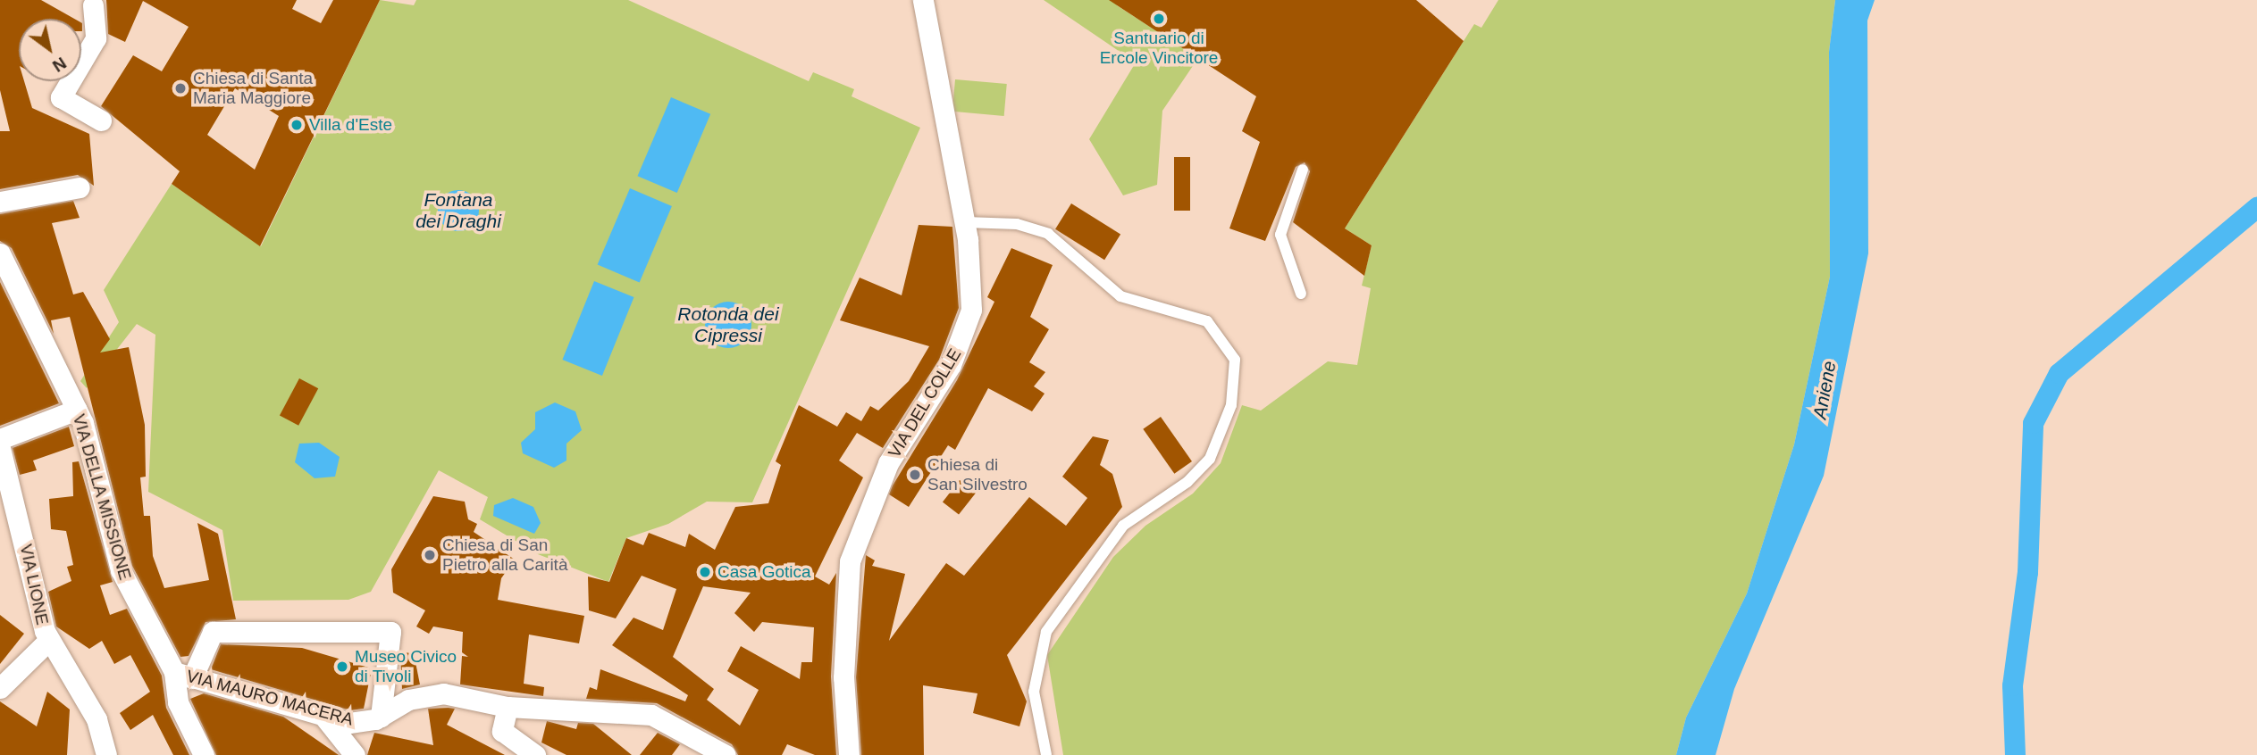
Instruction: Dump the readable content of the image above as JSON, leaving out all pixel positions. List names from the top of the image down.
{
  "streets": {
    "street": [
      "VIA DEL COLLE",
      "VIA DELLA MISSIONE",
      "VIA LIONE",
      "VIA MAURO MACERA"
    ]
  },
  "crossings": [
    ["VIA DELLA MISSIONE", "VIA MAURO MACERA"]
  ],
  "water": ["Fontana dei Draghi", "Rotonda dei Cipressi", "Aniene"],
  "places": [
    "Santuario di Ercole Vincitore",
    "Chiesa di Santa Maria Maggiore",
    "Villa d'Este",
    "Chiesa di San Silvestro",
    "Chiesa di San Pietro alla Carità",
    "Casa Gotica",
    "Museo Civico di Tivoli"
  ],
  "north": "bottom right"
}
